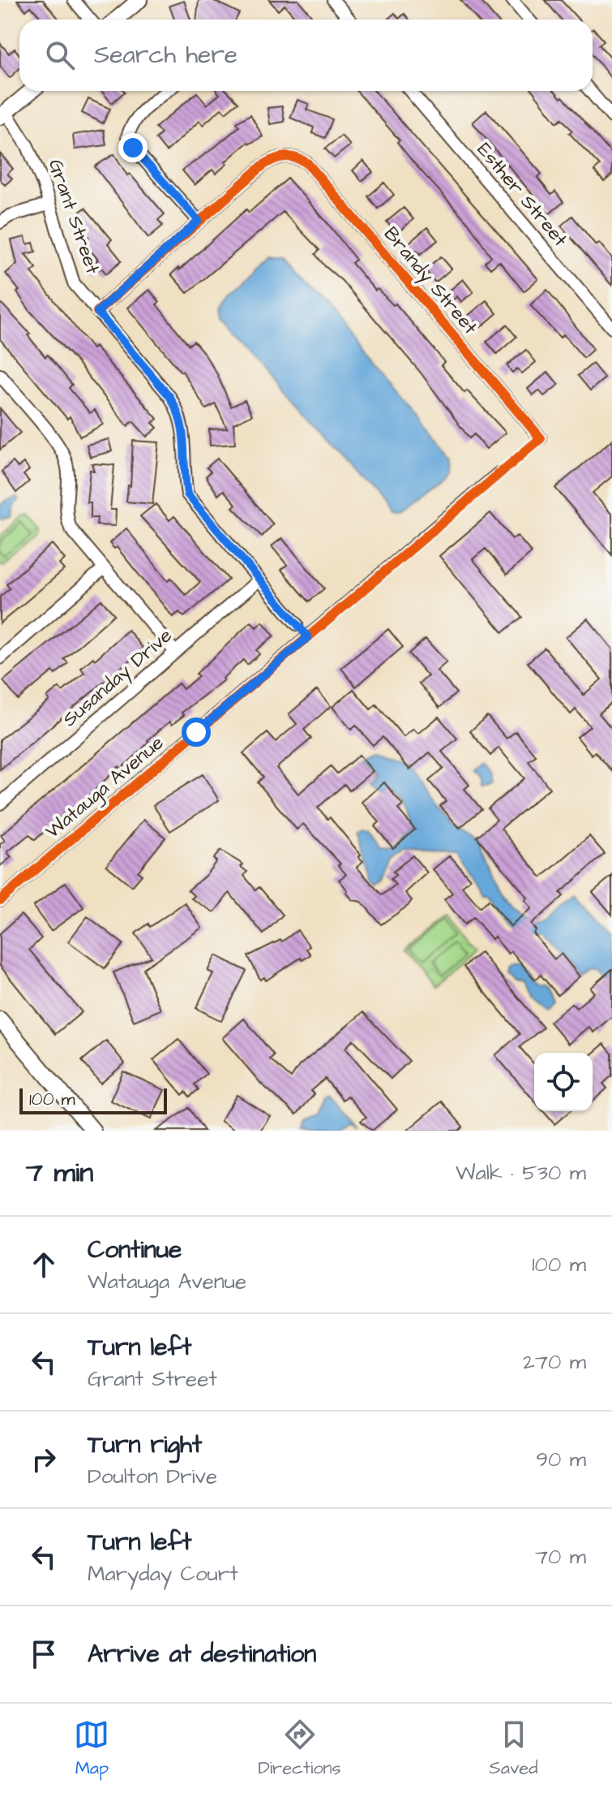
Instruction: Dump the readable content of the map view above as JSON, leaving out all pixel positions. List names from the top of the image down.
{
  "streets": {
    "street": [
      "Esther Street",
      "Grant Street",
      "Brandy Street",
      "Susanday Drive",
      "Watauga Avenue"
    ]
  },
  "crossings": [
    ["Grant Street", "Susanday Drive"]
  ],
  "scale_bar": "100 m",
  "page": {
    "search": "Search here",
    "scale": "100 m",
    "heading": ["7 min", "Walk · 530 m"],
    "list": [
      ["Continue", "Watauga Avenue", "100 m"],
      ["Turn left", "Grant Street", "270 m"],
      ["Turn right", "Doulton Drive", "90 m"],
      ["Turn left", "Maryday Court", "70 m"],
      "Arrive at destination"
    ],
    "nav": ["Map", "Directions", "Saved"]
  }
}
